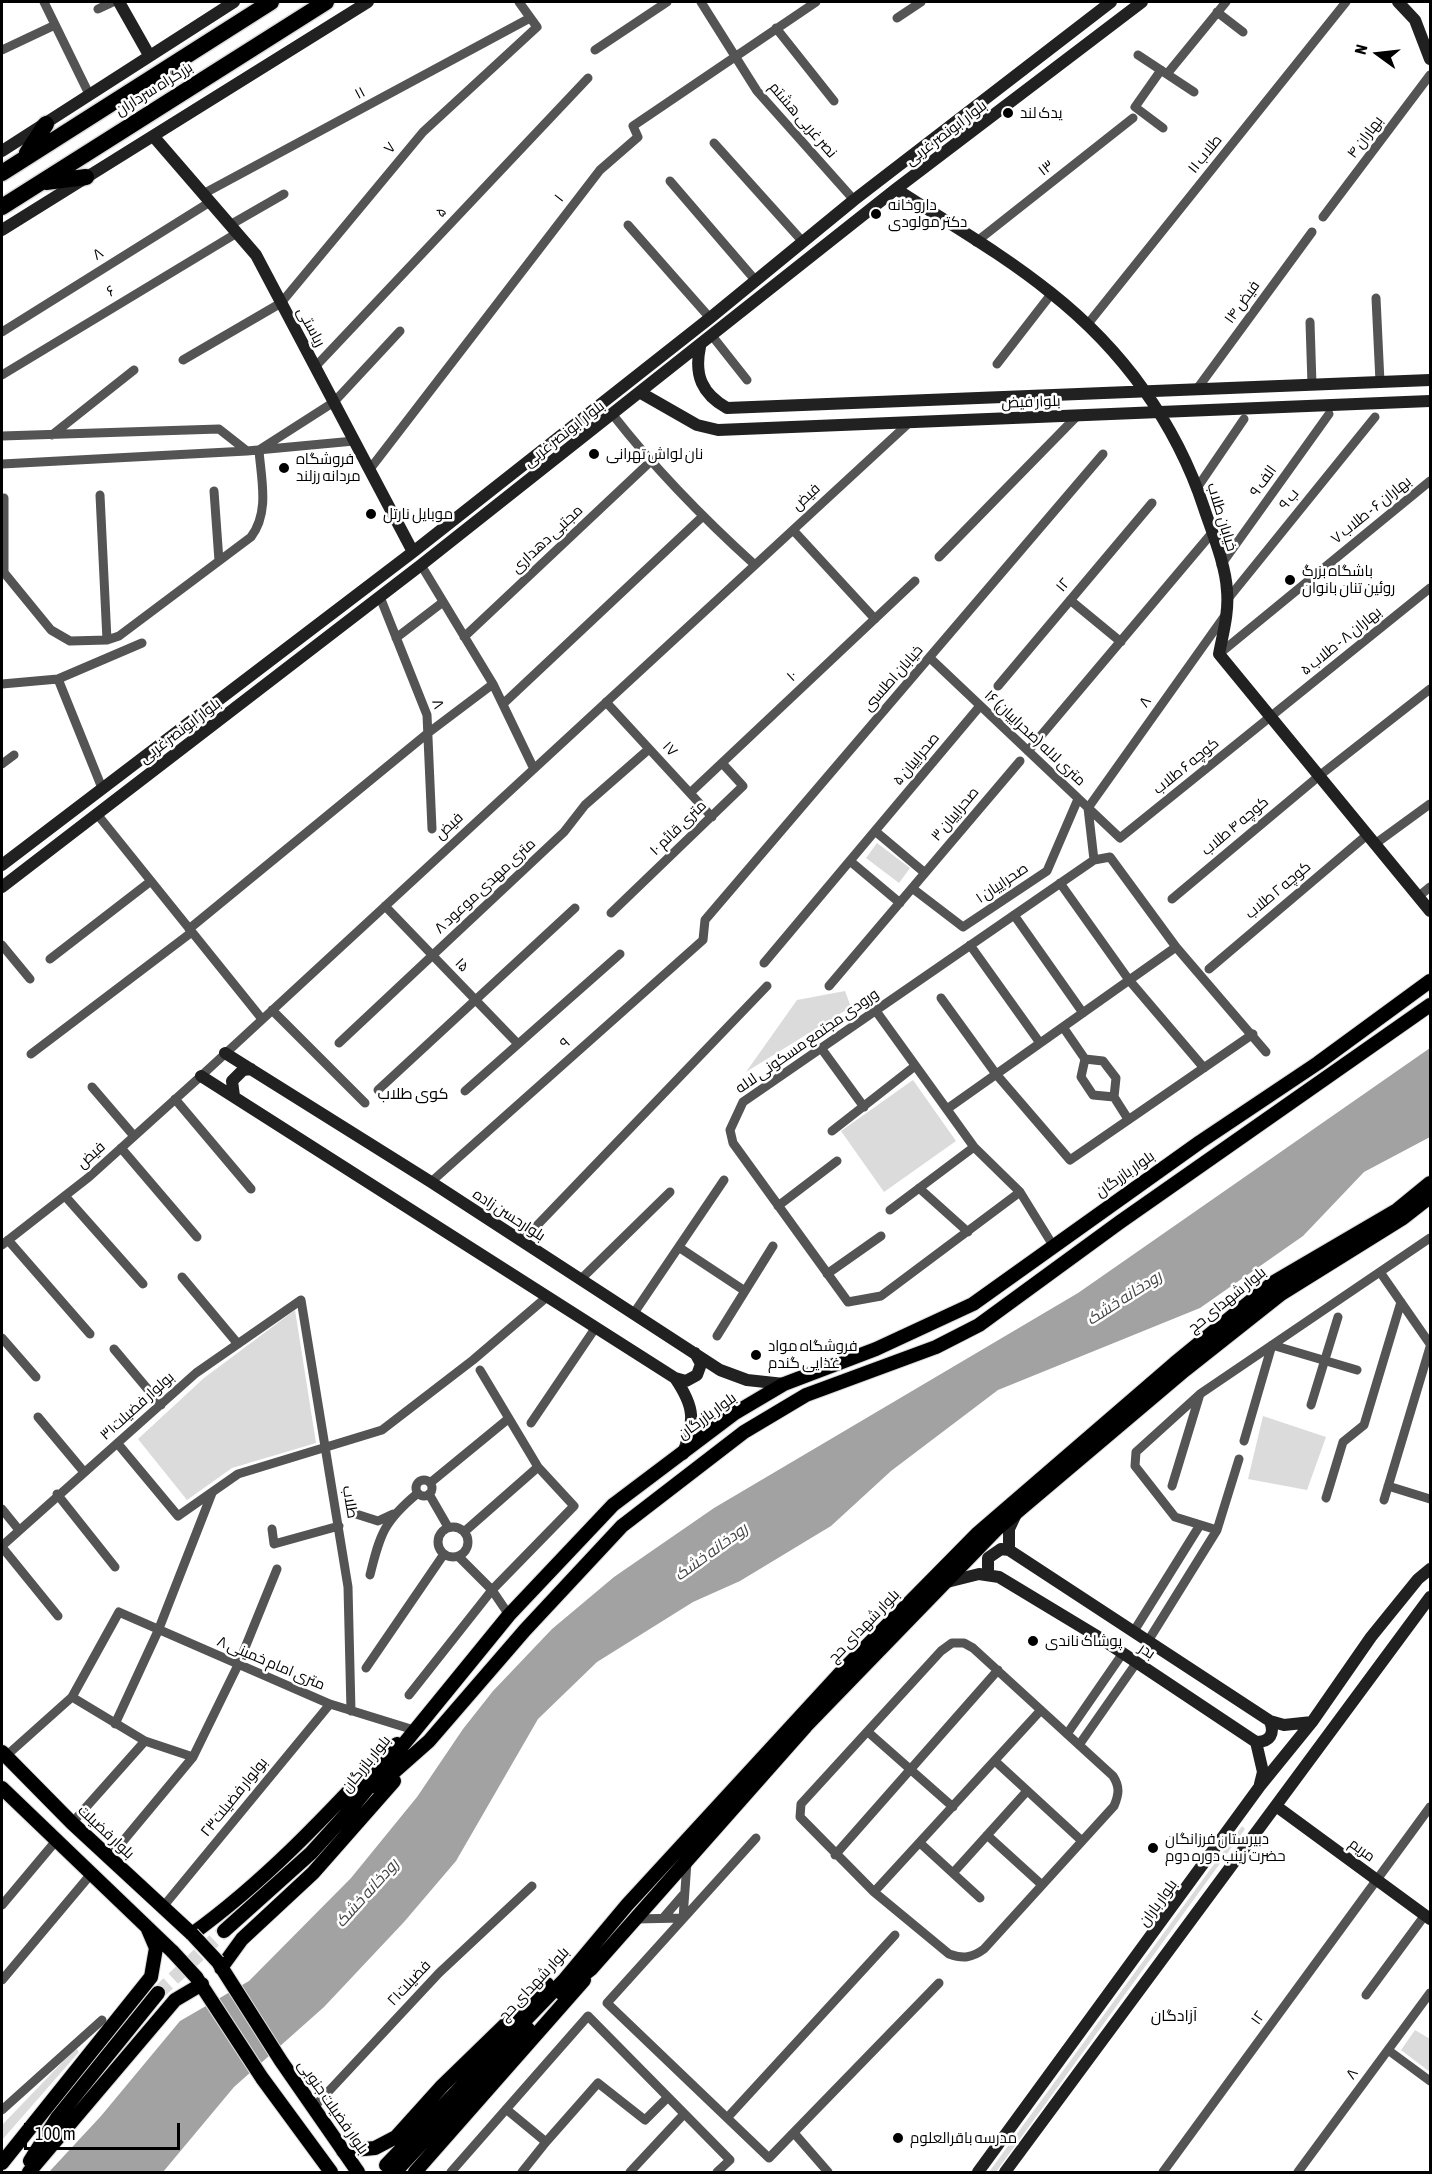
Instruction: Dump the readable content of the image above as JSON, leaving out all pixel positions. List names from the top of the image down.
{
  "streets": {
    "highway": ["بزرگراه سرداران"],
    "main road": [
      "بلوار بازرگان",
      "بلوار شهدای حج",
      "بلوار فضیلت",
      "بلوار فضیلت جنوبی"
    ],
    "street": [
      "۱۱",
      "نصر غربی هشتم",
      "بلوار ابونصر غربی",
      "۴ بهاران",
      "۷",
      "طلاب ۱۱",
      "۱۳",
      "۱",
      "۵",
      "۸",
      "۶",
      "فیض ۱۴",
      "ریاستی",
      "بلوار فیض",
      "۹ الف",
      "فیض",
      "۹ ب",
      "بهاران ۶ - طلاب ۷",
      "خیابان طلاب",
      "مجتبی دهداری",
      "۱۲",
      "بهاران ۸ - طلاب ۵",
      "۱۰",
      "خيابان اطلسى",
      "۱۶ متری لاله (صحراییان)",
      "۱۷",
      "۵ صحراییان",
      "کوچه ۶ طلاب",
      "صحراییان ۳",
      "کوچه ۴ طلاب",
      "۱۰ متری قائم",
      "صحراییان ۱",
      "۸ متری مهدی موعود",
      "کوچه ۲ طلاب",
      "۱۵",
      "ورودی مجتمع مسکونی لاله",
      "۹",
      "بلوارحسن زاده",
      "بولوار فضیلت۳۱",
      "طلاب",
      "بدر",
      "۸ متری امام خمینی",
      "بولوار فضیلت۲۳",
      "مریم",
      "بلوار باران",
      "فضیلت۲۱"
    ]
  },
  "crossings": [
    ["۱۱", "۷"],
    ["۱۱", "۸"],
    ["۱۱", "ریاستی"],
    ["نصر غربی هشتم", "بلوار ابونصر غربی"],
    ["نصر غربی هشتم", "۱"],
    ["بلوار ابونصر غربی", "۸"],
    ["بلوار ابونصر غربی", "ریاستی"],
    ["بلوار ابونصر غربی", "بلوار فیض"],
    ["بلوار ابونصر غربی", "خیابان طلاب"],
    ["۷", "ریاستی"],
    ["طلاب ۱۱", "خیابان طلاب"],
    ["۱۳", "خیابان طلاب"],
    ["۱", "ریاستی"],
    ["۵", "ریاستی"],
    ["۸", "ریاستی"],
    ["۸", "خیابان طلاب"],
    ["۸", "۱۶ متری لاله (صحراییان)"],
    ["۶", "ریاستی"],
    ["فیض ۱۴", "بلوار فیض"],
    ["بلوار فیض", "فیض"],
    ["بلوار فیض", "خیابان طلاب"],
    ["۹ الف", "خیابان طلاب"],
    ["فیض", "۱۷"],
    ["فیض", "۱۵"],
    ["فیض", "بلوارحسن زاده"],
    ["۹ ب", "خیابان طلاب"],
    ["بهاران ۶ - طلاب ۷", "خیابان طلاب"],
    ["۱۲", "مریم"],
    ["بهاران ۸ - طلاب ۵", "کوچه ۶ طلاب"],
    ["۱۰", "۱۷"],
    ["۱۰", "۱۰ متری قائم"],
    ["خيابان اطلسى", "۱۶ متری لاله (صحراییان)"],
    ["خيابان اطلسى", "۹"],
    ["۱۶ متری لاله (صحراییان)", "۵ صحراییان"],
    ["۱۶ متری لاله (صحراییان)", "کوچه ۶ طلاب"],
    ["۱۶ متری لاله (صحراییان)", "صحراییان ۱"],
    ["۱۷", "۱۰ متری قائم"],
    ["۱۷", "۸ متری مهدی موعود"],
    ["صحراییان ۳", "صحراییان ۱"],
    ["۸ متری مهدی موعود", "۱۵"],
    ["۹", "بلوارحسن زاده"],
    ["بلوار بازرگان", "بلوارحسن زاده"],
    ["بلوار بازرگان", "۸ متری امام خمینی"],
    ["بولوار فضیلت۳۱", "طلاب"],
    ["طلاب", "۸ متری امام خمینی"],
    ["بدر", "بلوار باران"],
    ["۸ متری امام خمینی", "بولوار فضیلت۲۳"],
    ["بولوار فضیلت۲۳", "بلوار فضیلت"],
    ["بلوار فضیلت", "بلوار فضیلت جنوبی"],
    ["فضیلت۲۱", "بلوار فضیلت جنوبی"]
  ],
  "districts": ["کوی طلاب", "آزادگان"],
  "water": ["رودخانه خشک"],
  "places": [
    "یدک لند",
    "داروخانه دکتر مولودی",
    "نان لواش تهرانی",
    "فروشگاه مردانه رزلند",
    "موبایل نارتل",
    "باشگاه بزرگ روئین تنان بانوان",
    "فروشگاه مواد غذایی گندم",
    "پوشاک ناندی",
    "دبیرستان فرزانگان حضرت زینب دوره دوم",
    "مدرسه باقرالعلوم"
  ],
  "scale_bar": "100 m",
  "north": "left"
}
